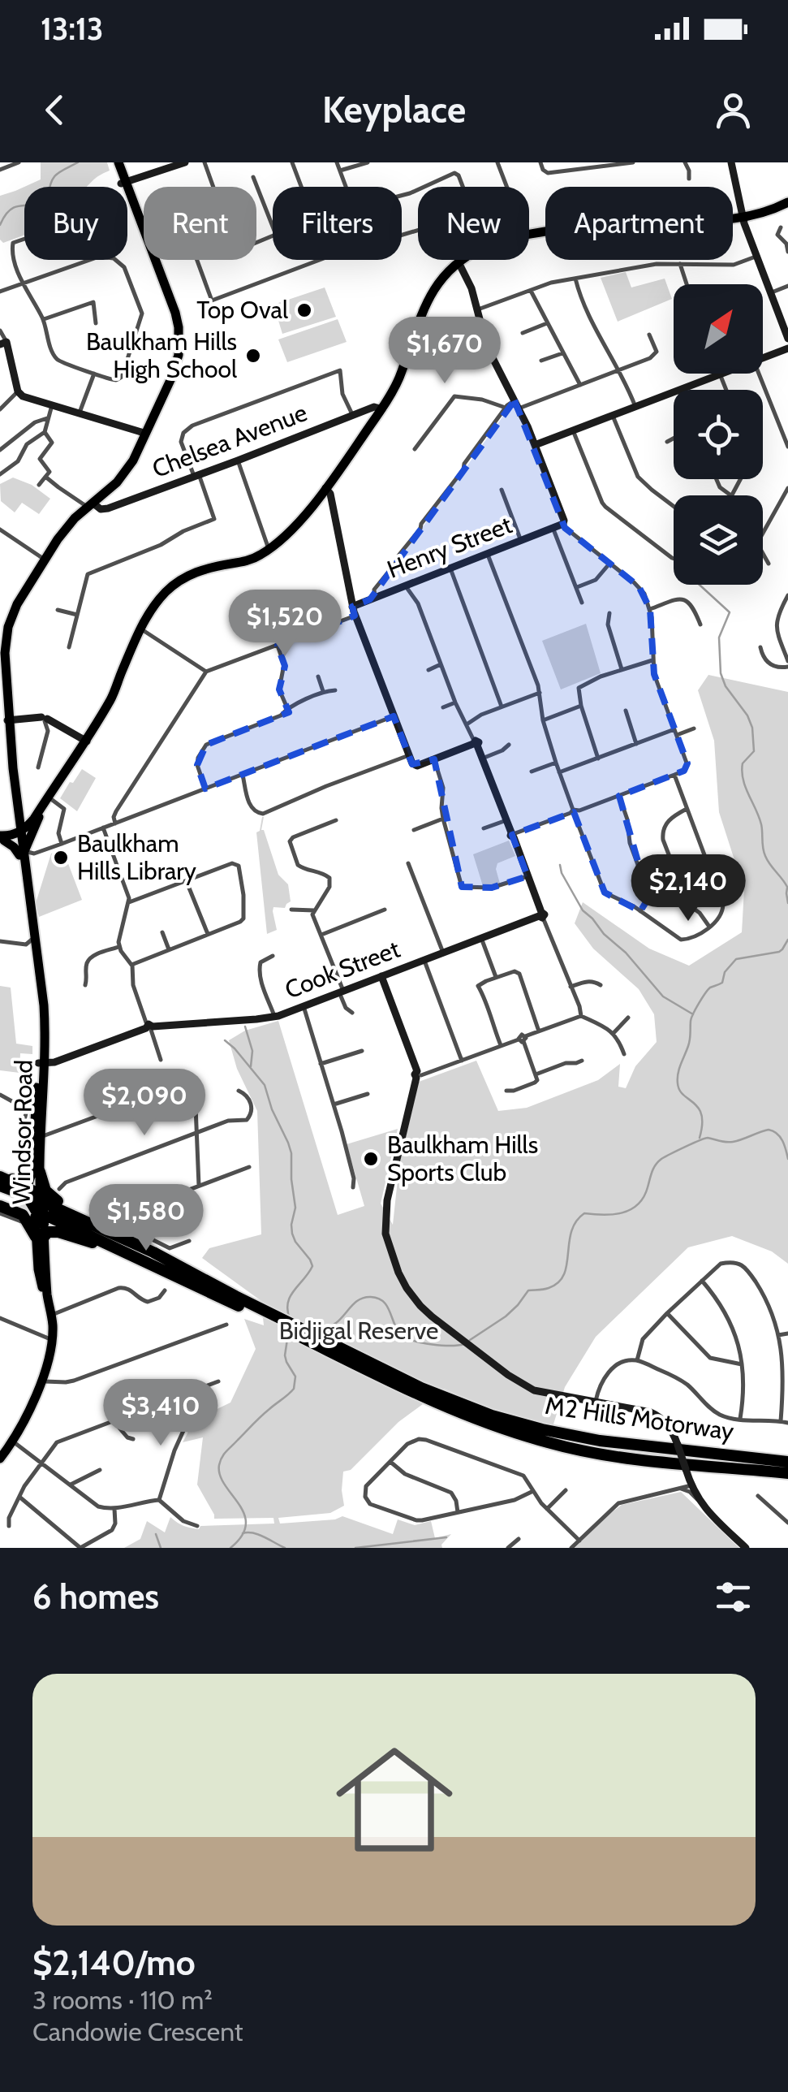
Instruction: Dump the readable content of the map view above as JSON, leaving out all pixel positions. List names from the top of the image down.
{
  "streets": {
    "highway": ["M2 Hills Motorway"],
    "main road": ["Windsor Road"],
    "street": ["Chelsea Avenue", "Henry Street", "Cook Street"]
  },
  "crossings": [
    ["Chelsea Avenue", "Windsor Road"],
    ["Cook Street", "Windsor Road"],
    ["Windsor Road", "M2 Hills Motorway"]
  ],
  "parks": ["Bidjigal Reserve"],
  "places": [
    "Top Oval",
    "Baulkham Hills High School",
    "Baulkham Hills Library",
    "Baulkham Hills Sports Club"
  ],
  "north": "top right",
  "page": {
    "status": "13:13",
    "header": "Keyplace",
    "chip": [
      "Buy",
      "Rent",
      "Filters",
      "New",
      "Apartment"
    ],
    "price": [
      "$1,670",
      "$1,520",
      "$2,140",
      "$2,090",
      "$1,580",
      "$3,410"
    ],
    "heading": "6 homes",
    "list": [
      {
        "name": "$2,140/mo",
        "note": "3 rooms · 110 m² · Candowie Crescent"
      }
    ]
  }
}
